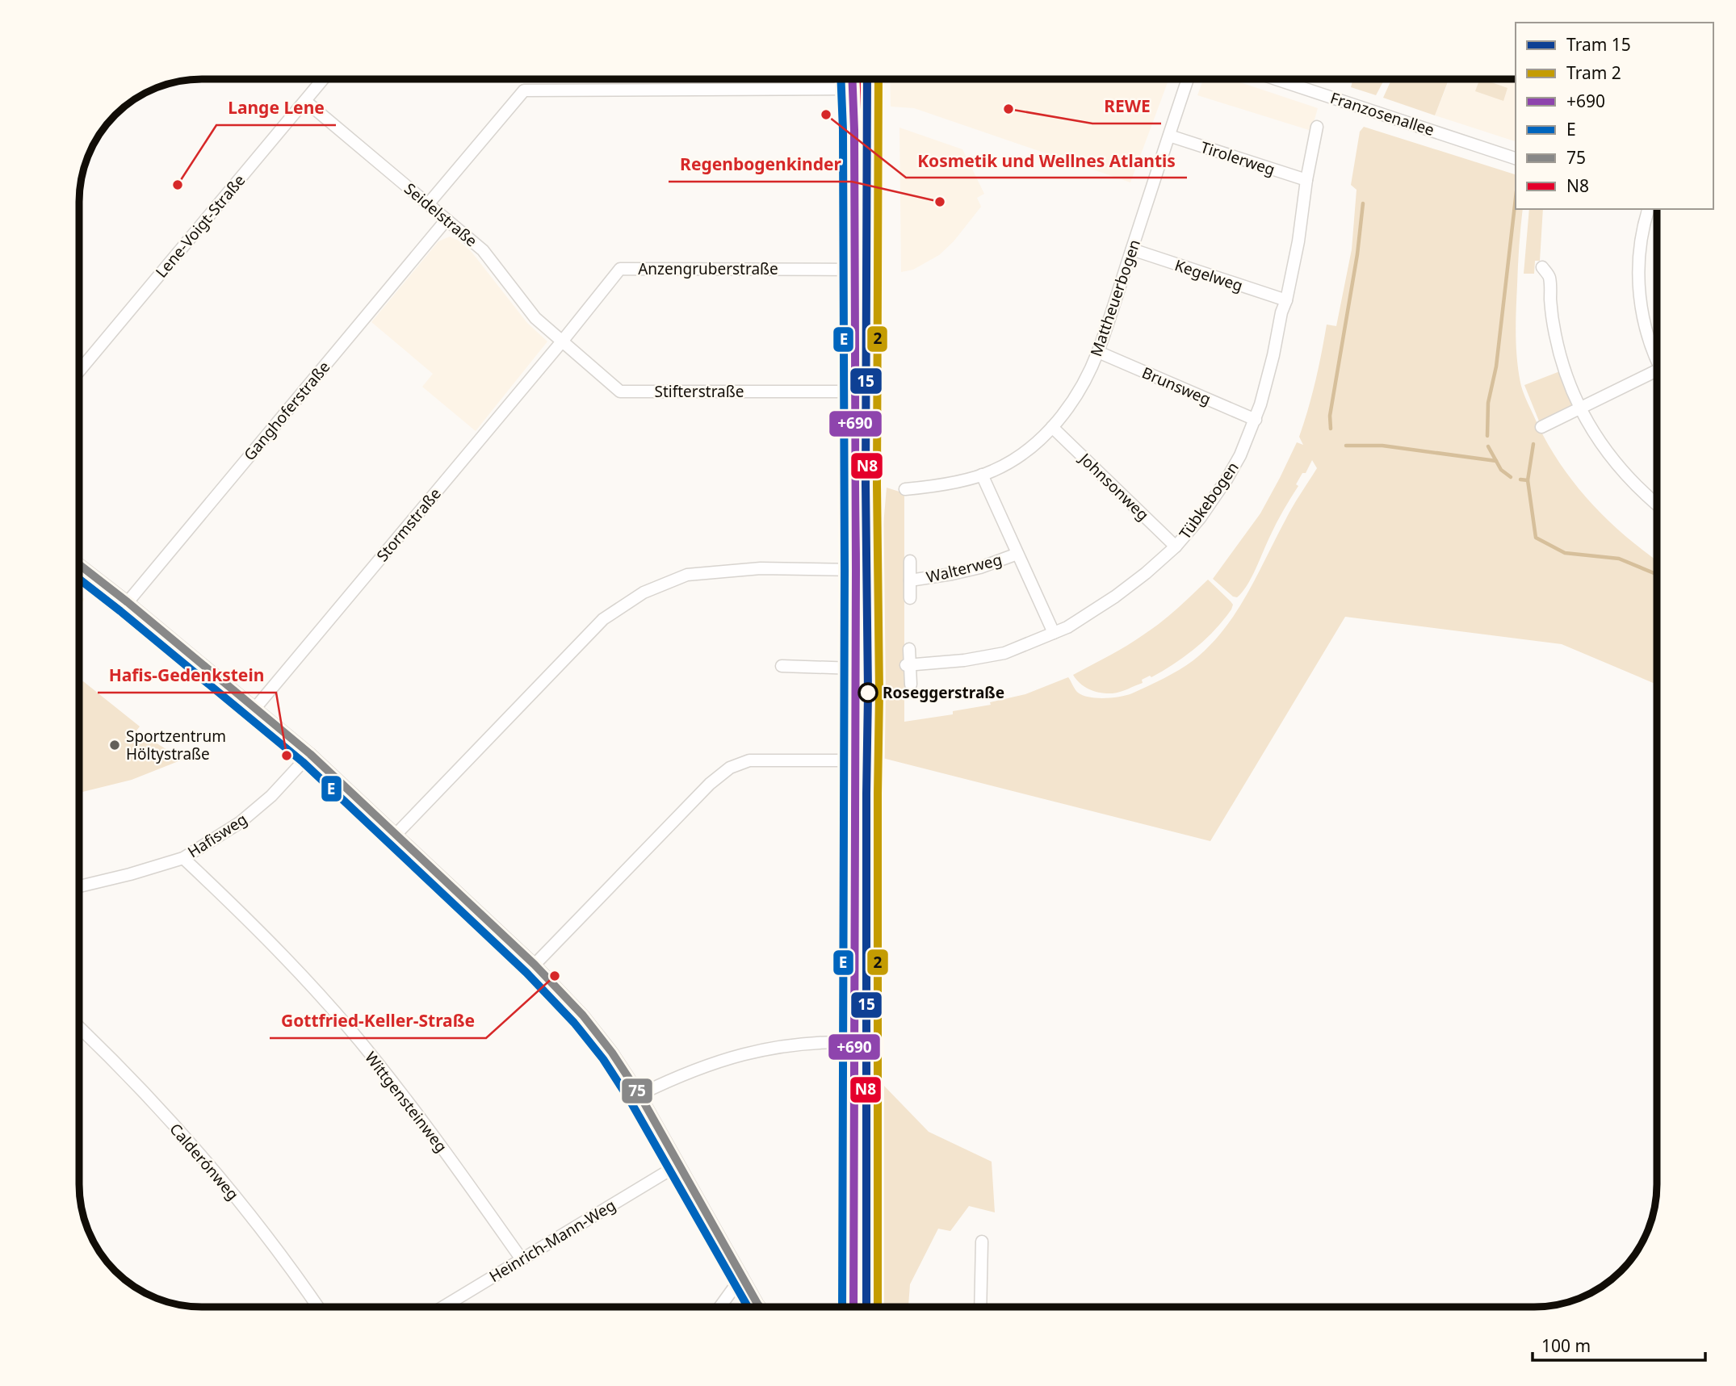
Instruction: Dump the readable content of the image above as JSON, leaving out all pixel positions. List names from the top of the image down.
{
  "streets": {
    "street": [
      "Franzosenallee",
      "Tirolerweg",
      "Seidelstraße",
      "Lene-Voigt-Straße",
      "Anzengruberstraße",
      "Kegelweg",
      "Mattheuerbogen",
      "Brunsweg",
      "Stifterstraße",
      "Ganghoferstraße",
      "Johnsonweg",
      "Tübkebogen",
      "Stormstraße",
      "Walterweg",
      "Hafisweg",
      "Wittgensteinweg",
      "Calderónweg",
      "Heinrich-Mann-Weg"
    ]
  },
  "crossings": [
    ["Tirolerweg", "Mattheuerbogen"],
    ["Tirolerweg", "Tübkebogen"],
    ["Seidelstraße", "Lene-Voigt-Straße"],
    ["Seidelstraße", "Anzengruberstraße"],
    ["Seidelstraße", "Stifterstraße"],
    ["Seidelstraße", "Ganghoferstraße"],
    ["Seidelstraße", "Stormstraße"],
    ["Anzengruberstraße", "Stifterstraße"],
    ["Anzengruberstraße", "Stormstraße"],
    ["Kegelweg", "Mattheuerbogen"],
    ["Kegelweg", "Tübkebogen"],
    ["Mattheuerbogen", "Brunsweg"],
    ["Mattheuerbogen", "Johnsonweg"],
    ["Mattheuerbogen", "Walterweg"],
    ["Brunsweg", "Tübkebogen"],
    ["Stifterstraße", "Stormstraße"],
    ["Johnsonweg", "Tübkebogen"],
    ["Tübkebogen", "Walterweg"],
    ["Hafisweg", "Wittgensteinweg"],
    ["Wittgensteinweg", "Heinrich-Mann-Weg"]
  ],
  "places": [
    "REWE",
    "Kosmetik und Wellnes Atlantis",
    "Lange Lene",
    "Regenbogenkinder",
    "Roseggerstraße",
    "Sportzentrum Höltystraße",
    "Hafis-Gedenkstein",
    "Gottfried-Keller-Straße"
  ],
  "lines": [
    "tram line 15",
    "tram line 2",
    "transit line +690",
    "transit line E",
    "transit line N8",
    "transit line 75"
  ],
  "legend": [
    "Tram 15",
    "Tram 2",
    "+690",
    "E",
    "75",
    "N8"
  ],
  "scale_bar": "100 m"
}
